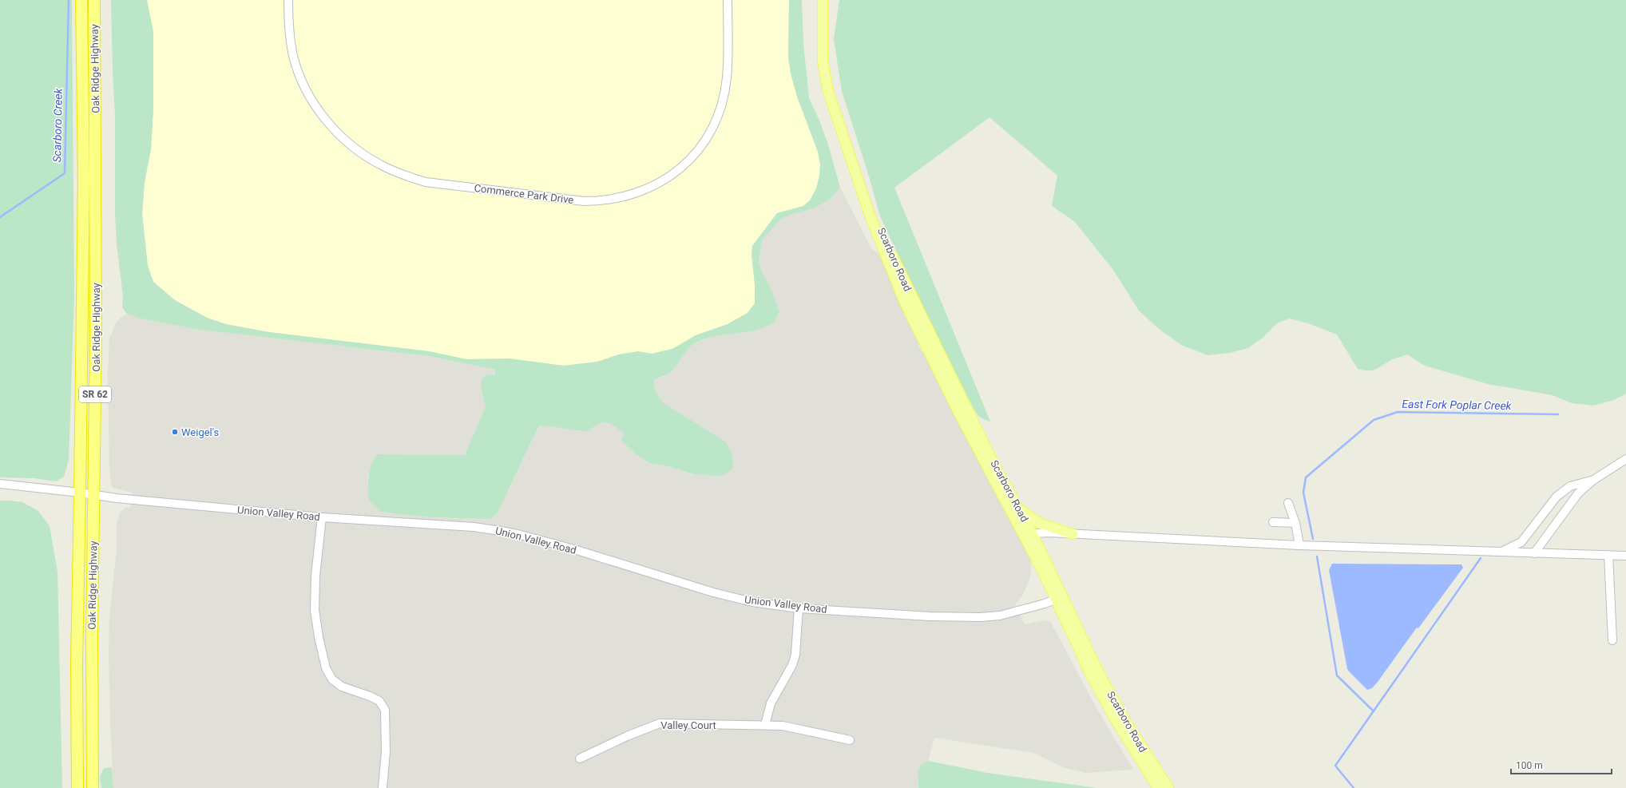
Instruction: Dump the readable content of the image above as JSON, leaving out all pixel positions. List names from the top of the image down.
{
  "streets": {
    "highway": ["Oak Ridge Highway", "SR 62"],
    "main road": ["Scarboro Road"],
    "street": ["Commerce Park Drive", "Union Valley Road", "Valley Court"]
  },
  "crossings": [
    ["Oak Ridge Highway", "Union Valley Road"],
    ["Scarboro Road", "Union Valley Road"]
  ],
  "water": ["Scarboro Creek", "East Fork Poplar Creek"],
  "places": ["Weigel's"],
  "scale_bar": "100 m"
}
